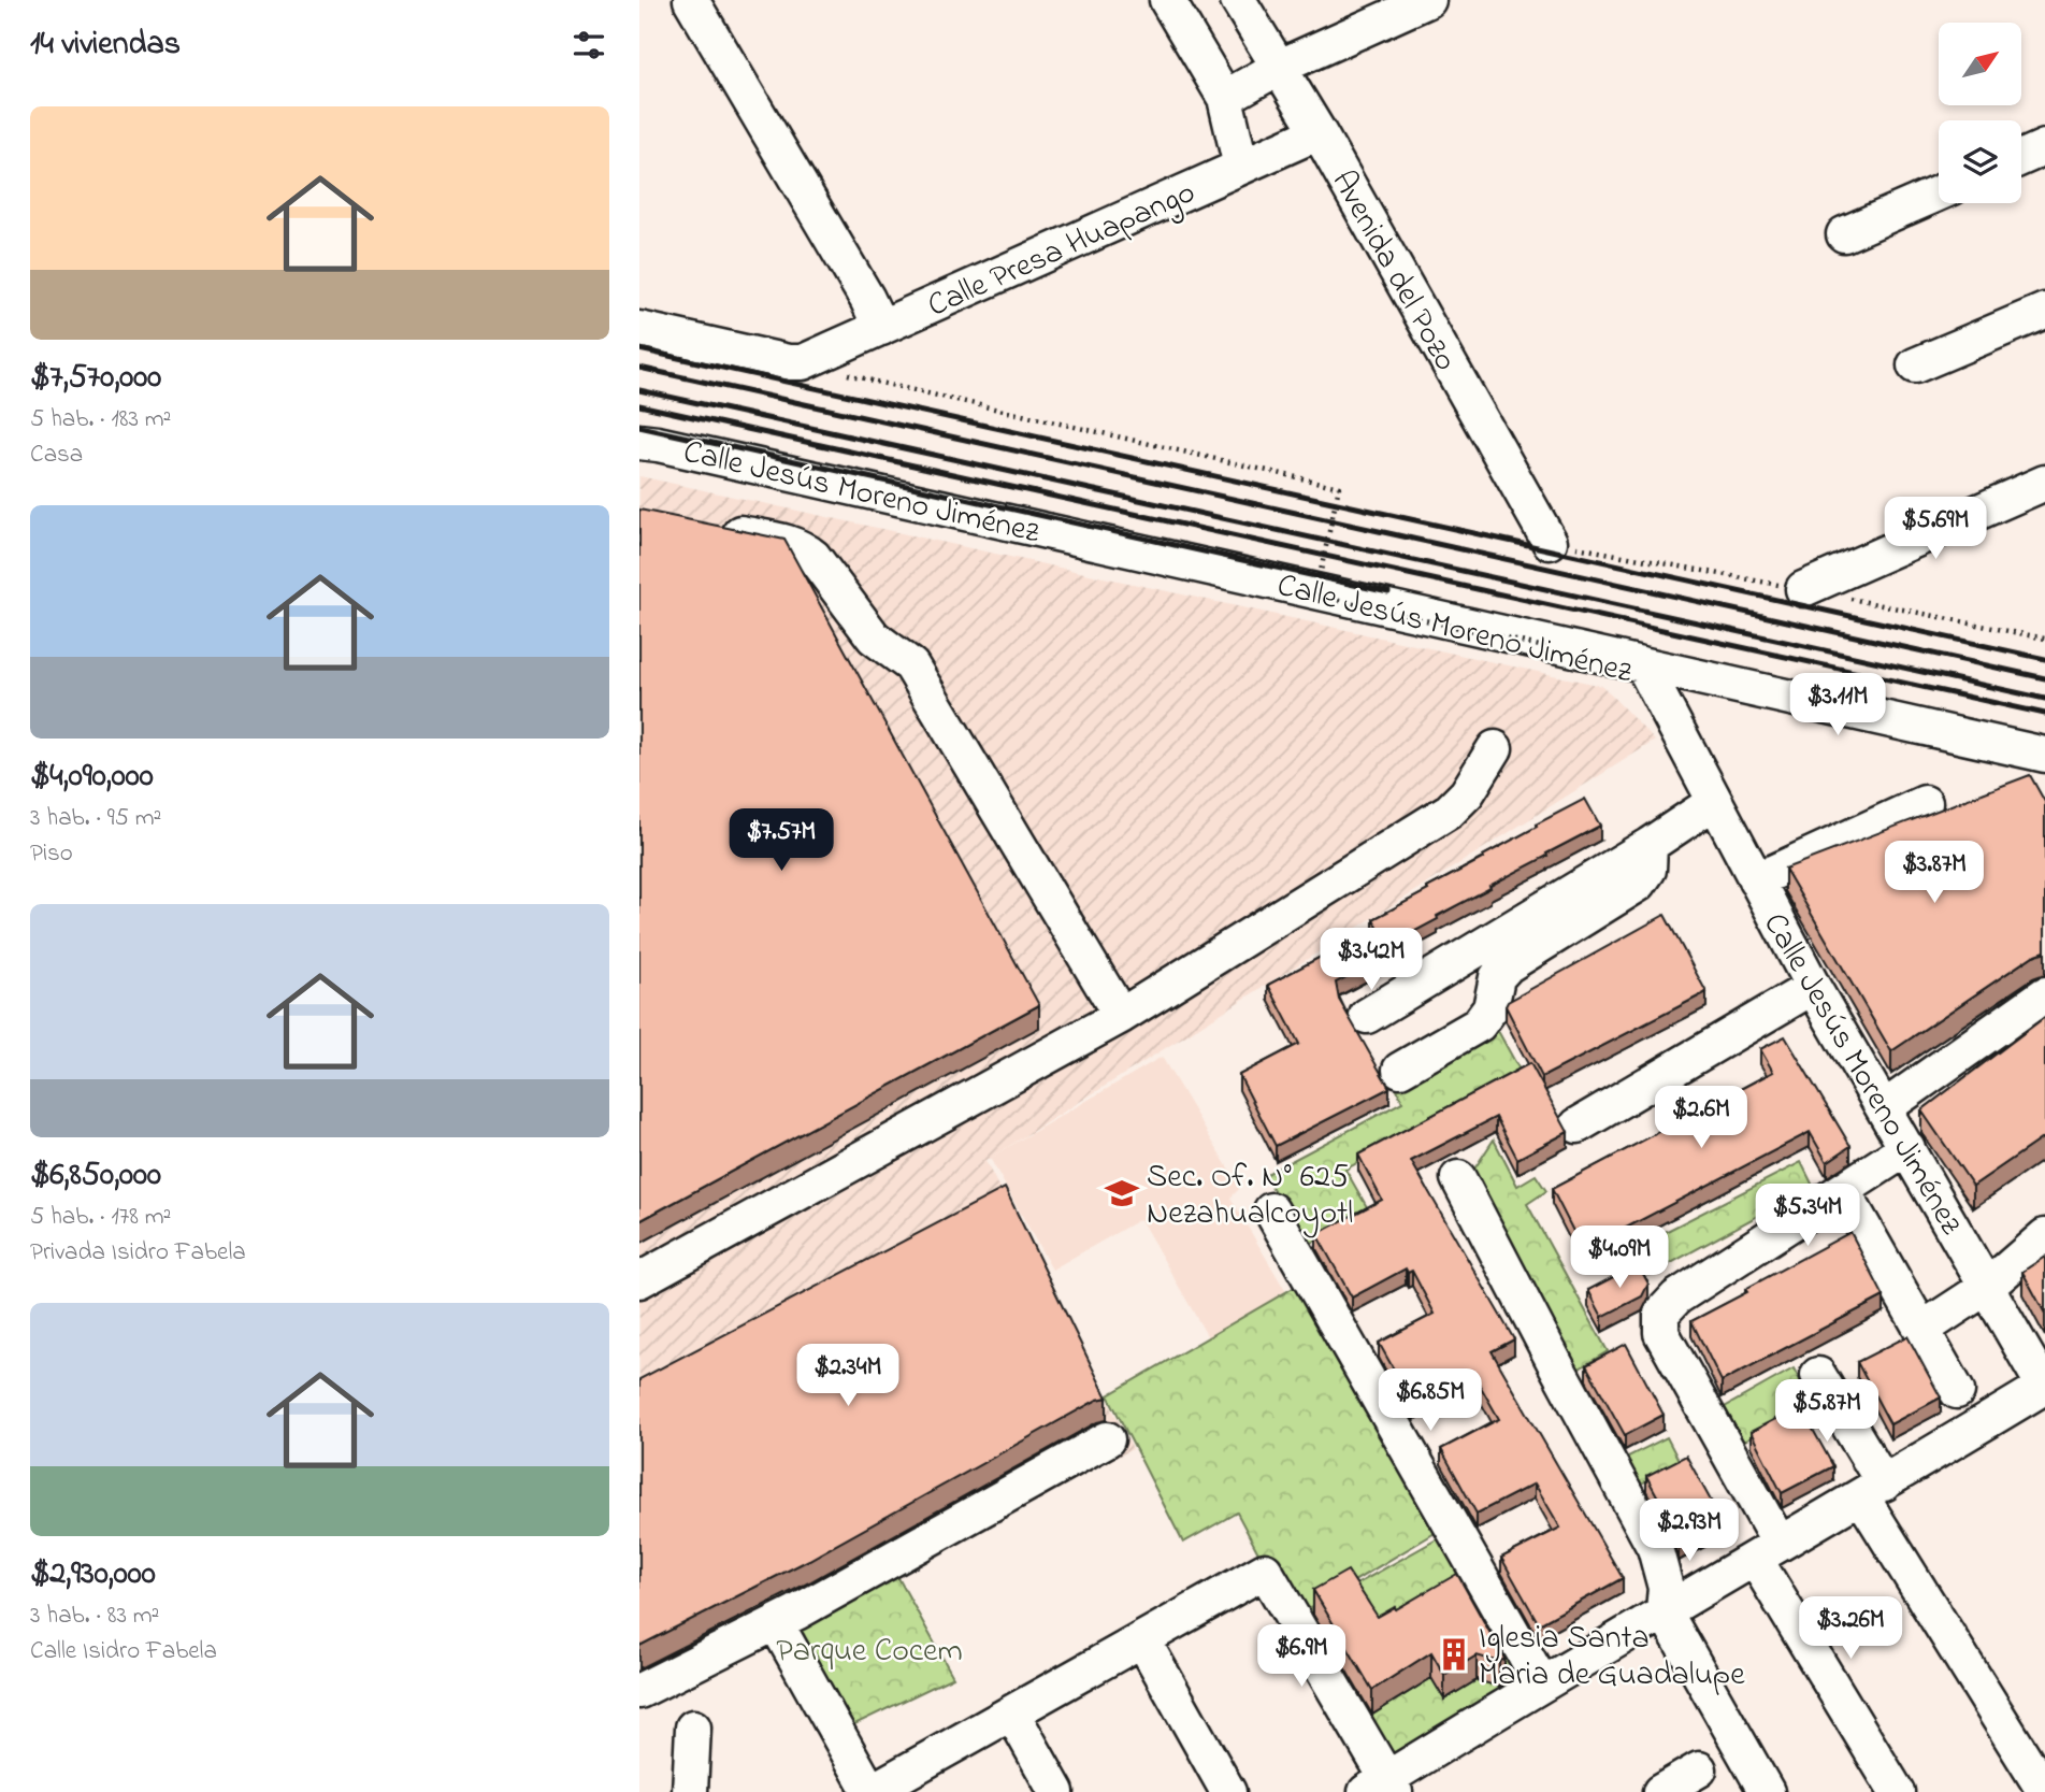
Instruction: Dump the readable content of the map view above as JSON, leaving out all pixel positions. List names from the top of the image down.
{
  "streets": {
    "street": ["Calle Presa Huapango", "Avenida del Pozo", "Calle Jesús Moreno Jiménez"]
  },
  "crossings": [
    ["Calle Presa Huapango", "Avenida del Pozo"]
  ],
  "parks": ["Parque Cocem"],
  "places": {
    "school or university": ["Sec. Of. N° 625 Nezahualcoyotl"],
    "building": ["Iglesia Santa Maria de Guadalupe"]
  },
  "north": "top right",
  "page": {
    "heading": "14 viviendas",
    "list": [
      {
        "name": "$7,570,000",
        "note": "5 hab. · 183 m² · Casa"
      },
      {
        "name": "$4,090,000",
        "note": "3 hab. · 95 m² · Piso"
      },
      {
        "name": "$6,850,000",
        "note": "5 hab. · 178 m² · Privada Isidro Fabela"
      },
      {
        "name": "$2,930,000",
        "note": "3 hab. · 83 m² · Calle Isidro Fabela"
      }
    ],
    "price": [
      "$5.69M",
      "$3.11M",
      "$7.57M",
      "$3.87M",
      "$3.42M",
      "$2.6M",
      "$5.34M",
      "$4.09M",
      "$2.34M",
      "$6.85M",
      "$5.87M",
      "$2.93M",
      "$3.26M",
      "$6.9M"
    ]
  }
}
